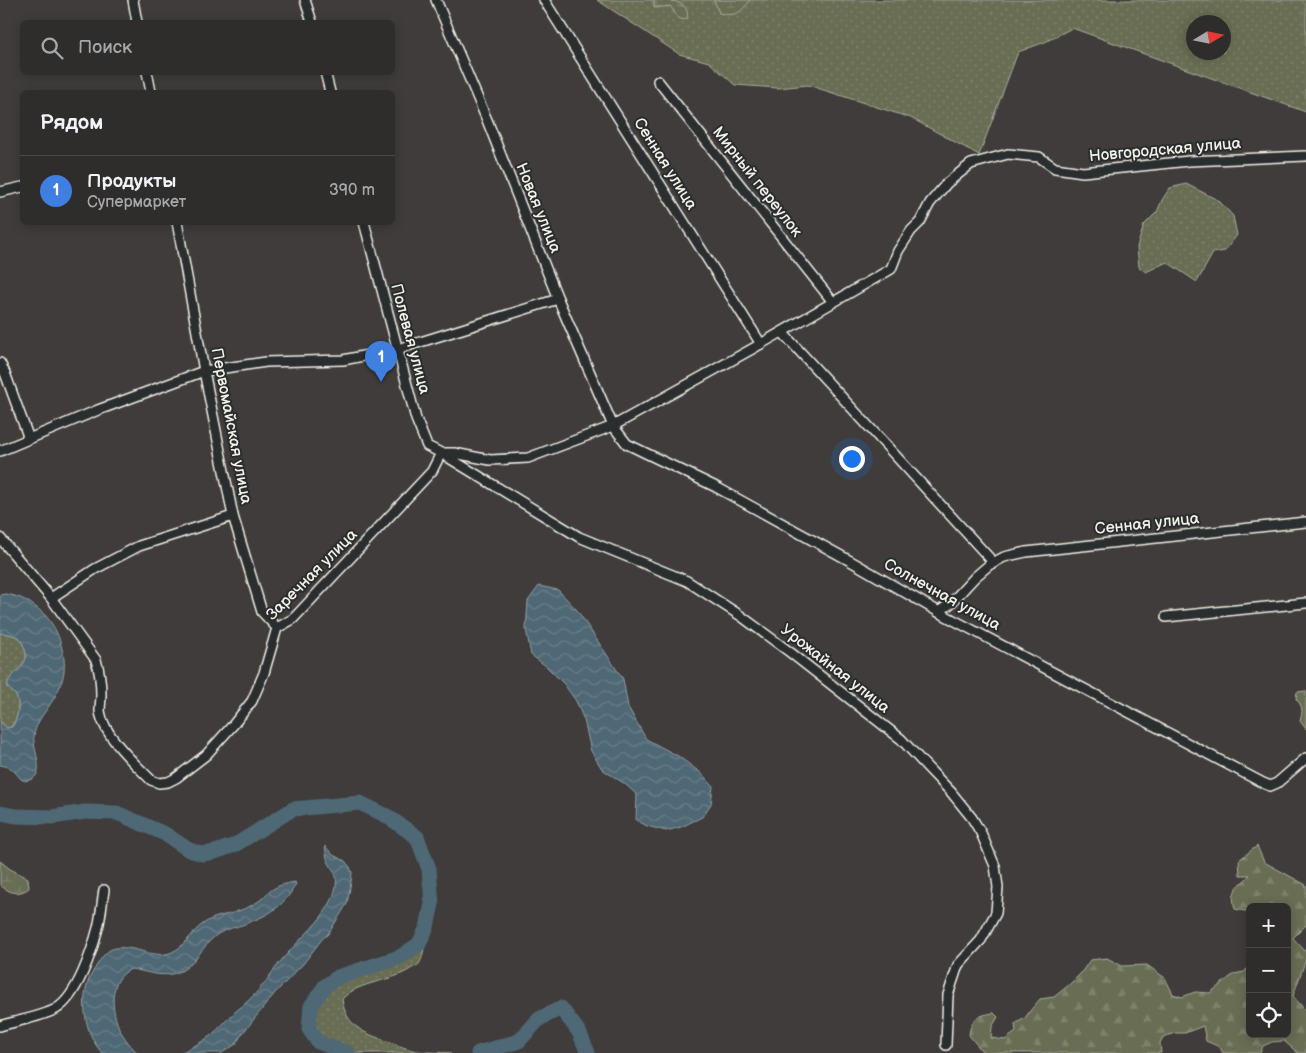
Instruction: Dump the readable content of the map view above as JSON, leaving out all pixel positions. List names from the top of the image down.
{
  "streets": {
    "street": [
      "Новгородская улица",
      "Сенная улица",
      "Мирный переулок",
      "Новая улица",
      "Полевая улица",
      "Первомайская улица",
      "Заречная улица",
      "Солнечная улица",
      "Урожайная улица"
    ]
  },
  "crossings": [
    ["Новгородская улица", "Сенная улица"],
    ["Новгородская улица", "Мирный переулок"],
    ["Новгородская улица", "Новая улица"],
    ["Новгородская улица", "Полевая улица"],
    ["Новгородская улица", "Заречная улица"],
    ["Новгородская улица", "Солнечная улица"],
    ["Новгородская улица", "Урожайная улица"],
    ["Сенная улица", "Солнечная улица"],
    ["Новая улица", "Солнечная улица"],
    ["Полевая улица", "Заречная улица"],
    ["Полевая улица", "Урожайная улица"],
    ["Первомайская улица", "Заречная улица"],
    ["Заречная улица", "Урожайная улица"]
  ],
  "north": "right",
  "page": {
    "search": "Поиск",
    "heading": "Рядом",
    "list": [
      {
        "mark": "1",
        "name": "Продукты",
        "note": "Супермаркет",
        "value": "390 m"
      }
    ],
    "pins": "1",
    "map_buttons": ["+", "−"]
  }
}
